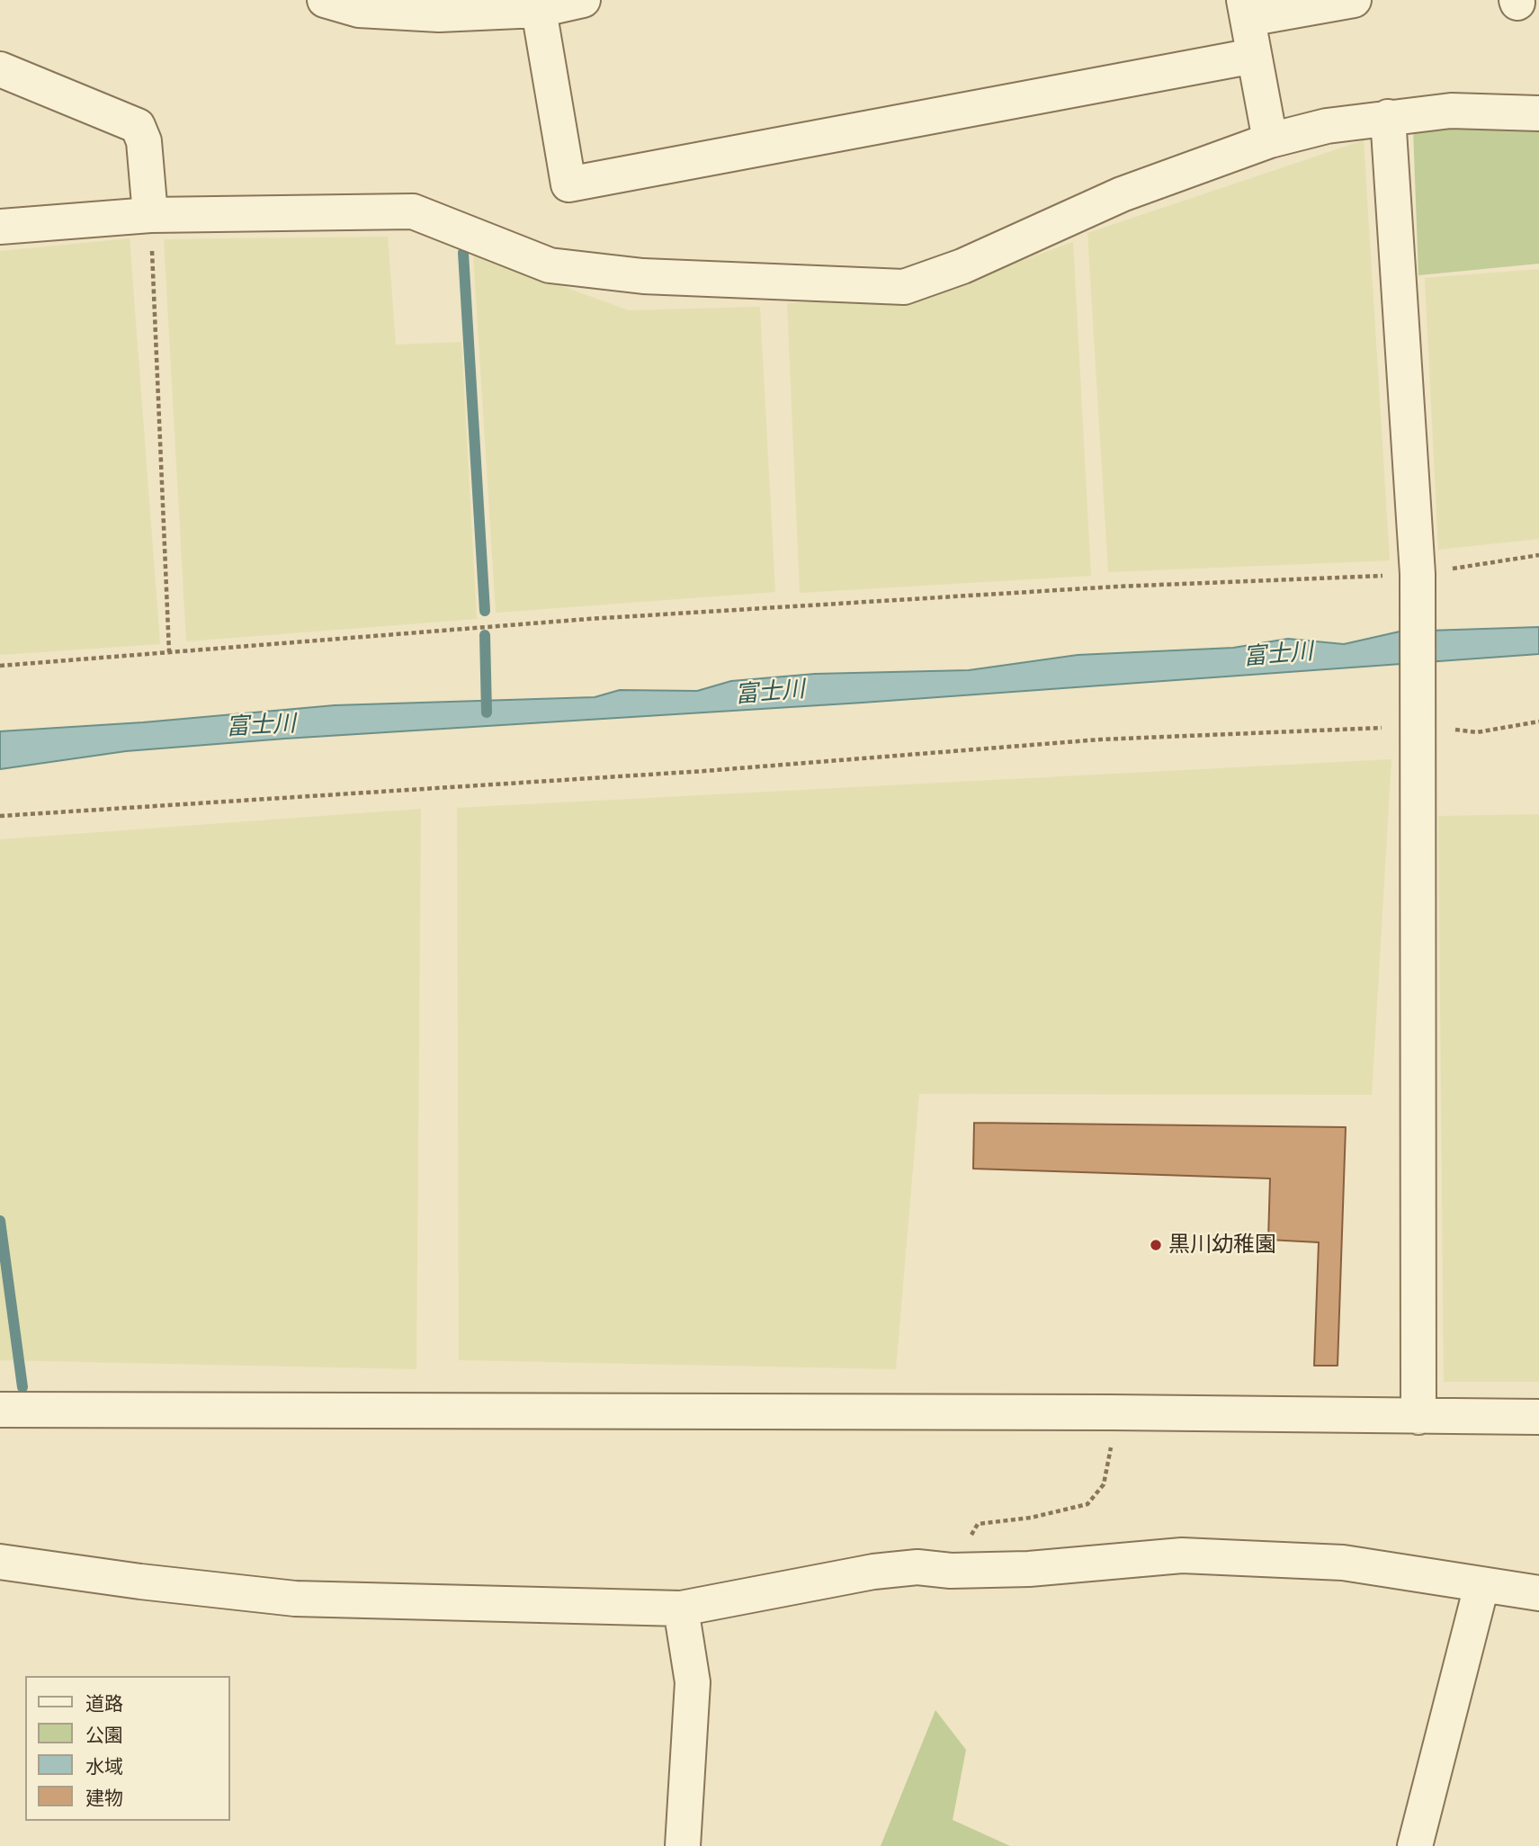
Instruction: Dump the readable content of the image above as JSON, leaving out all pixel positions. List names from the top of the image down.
{
  "water": ["富士川"],
  "places": ["黒川幼稚園"],
  "legend": [
    "道路",
    "公園",
    "水域",
    "建物"
  ]
}
